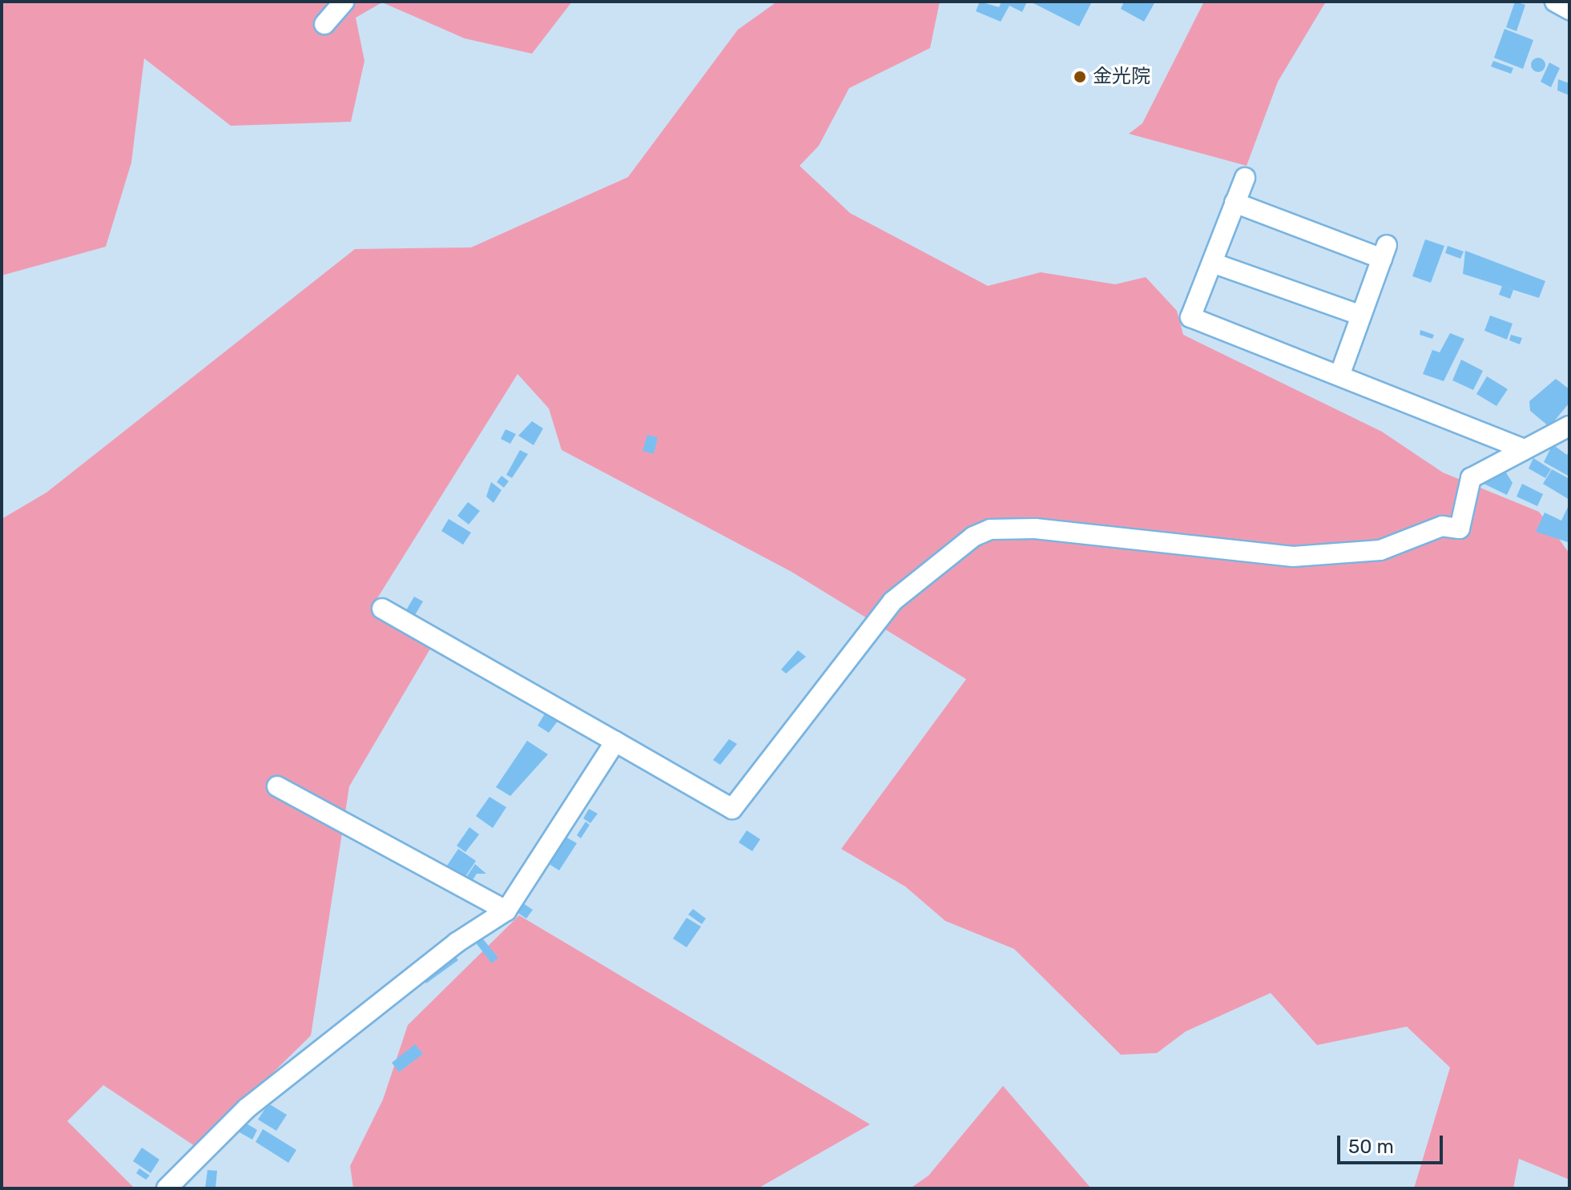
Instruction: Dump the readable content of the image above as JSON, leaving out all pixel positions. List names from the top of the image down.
{
  "places": ["金光院"],
  "scale_bar": "50 m"
}
